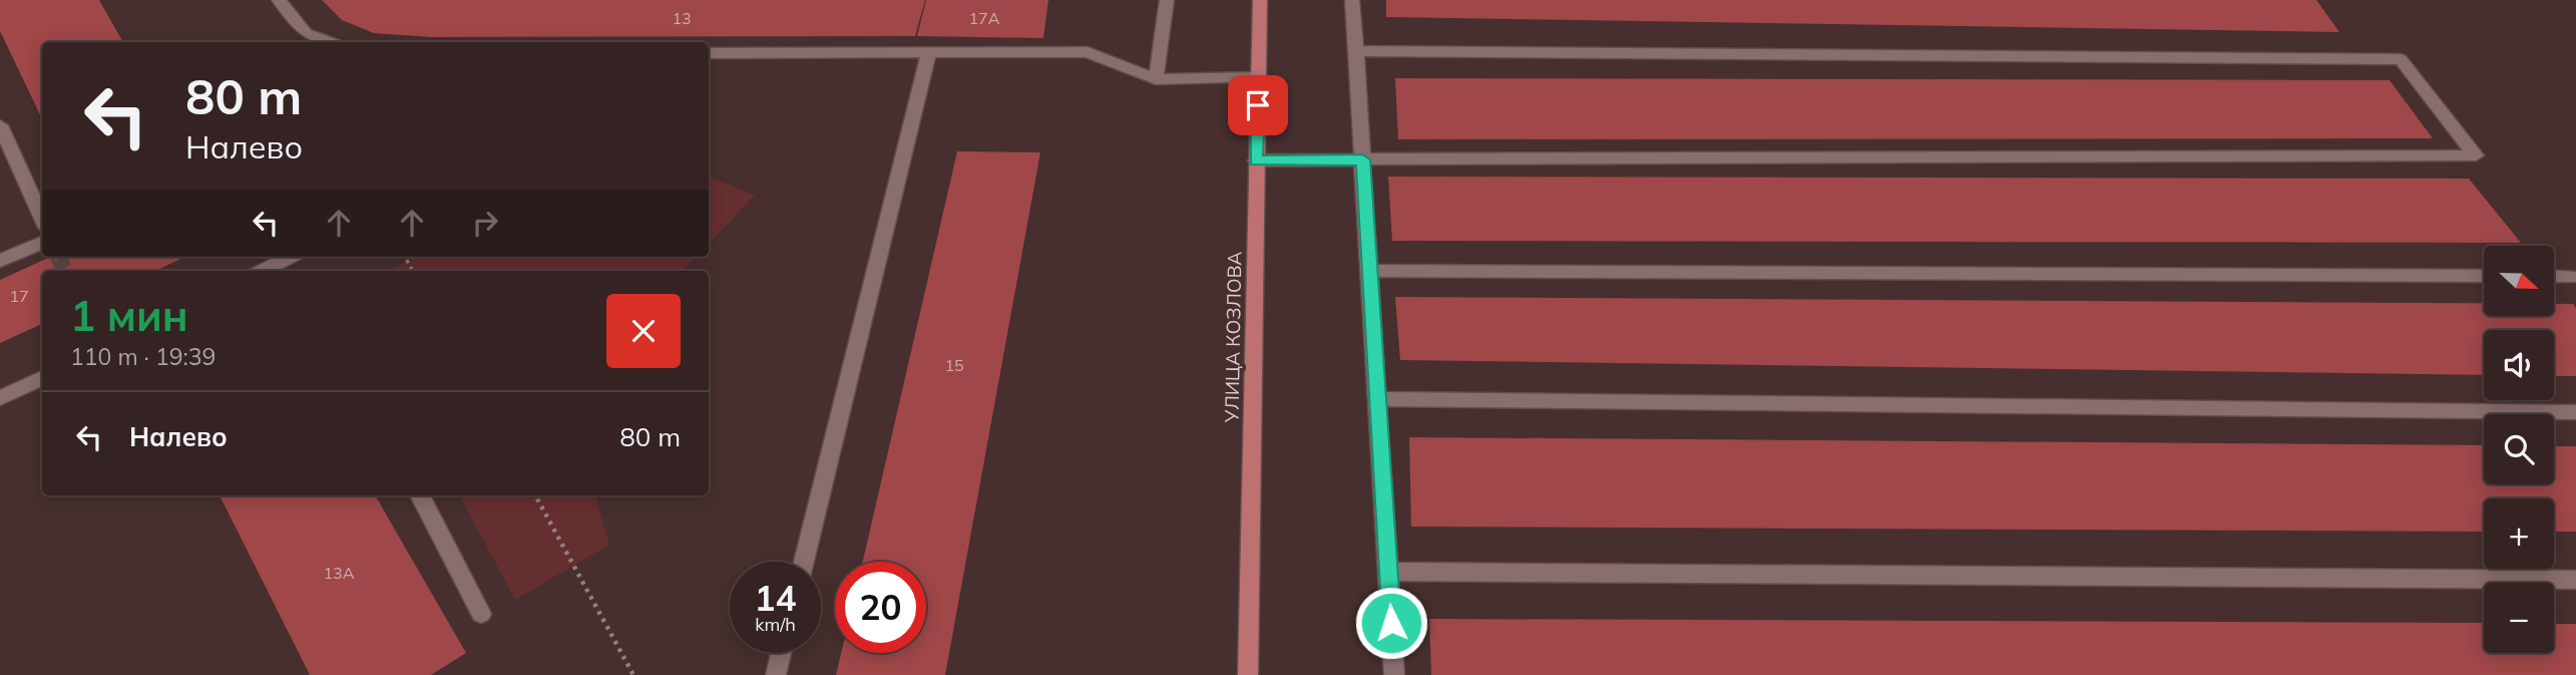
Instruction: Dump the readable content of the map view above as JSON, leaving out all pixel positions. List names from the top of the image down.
{
  "streets": {
    "main road": ["УЛИЦА КОЗЛОВА"]
  },
  "house_numbers": [
    "13",
    "17А",
    "17",
    "15",
    "13А"
  ],
  "north": "right",
  "page": {
    "turn": ["80 m", "Налево"],
    "map_buttons": ["+", "−"],
    "heading": ["1 мин", "110 m · 19:39"],
    "list": [
      {
        "name": "Налево",
        "value": "80 m"
      }
    ],
    "speed": "14 km/h",
    "limit": "20"
  }
}
